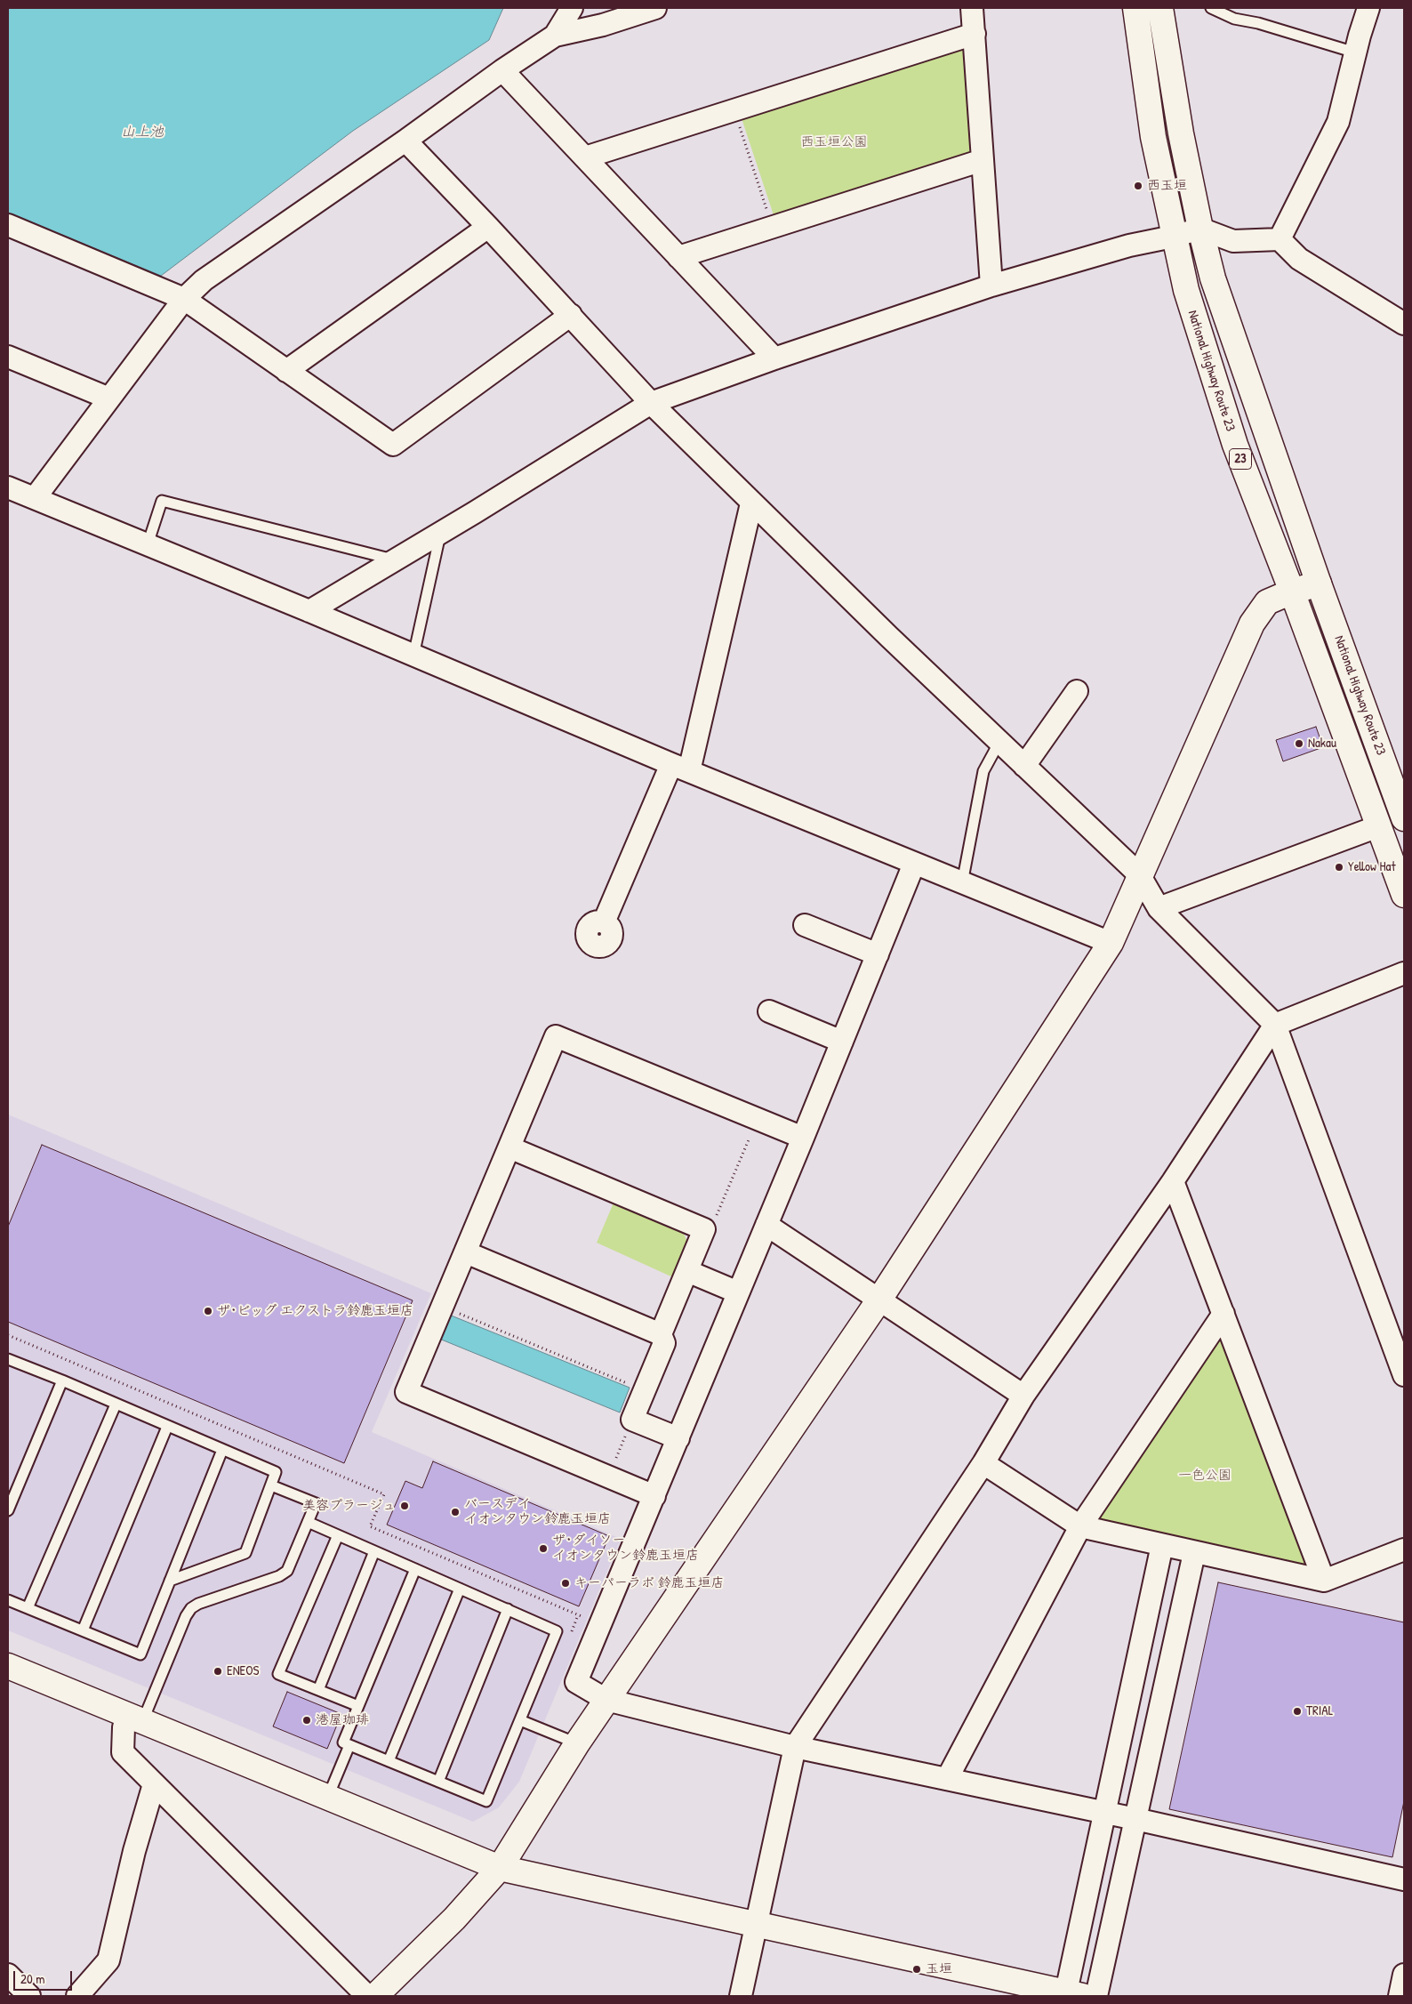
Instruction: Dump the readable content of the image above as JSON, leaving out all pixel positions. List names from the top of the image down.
{
  "streets": {
    "main road": ["National Highway Route 23", "23"]
  },
  "water": ["山上池"],
  "parks": ["西玉垣公園", "一色公園"],
  "places": [
    "西玉垣",
    "Nakau",
    "Yellow Hat",
    "ザ･ビッグ エクストラ鈴鹿玉垣店",
    "美容プラージュ",
    "バースデイ イオンタウン鈴鹿玉垣店",
    "ザ･ダイソー イオンタウン鈴鹿玉垣店",
    "キーパーラボ 鈴鹿玉垣店",
    "ENEOS",
    "TRIAL",
    "港屋珈琲",
    "玉垣"
  ],
  "scale_bar": "20 m"
}
